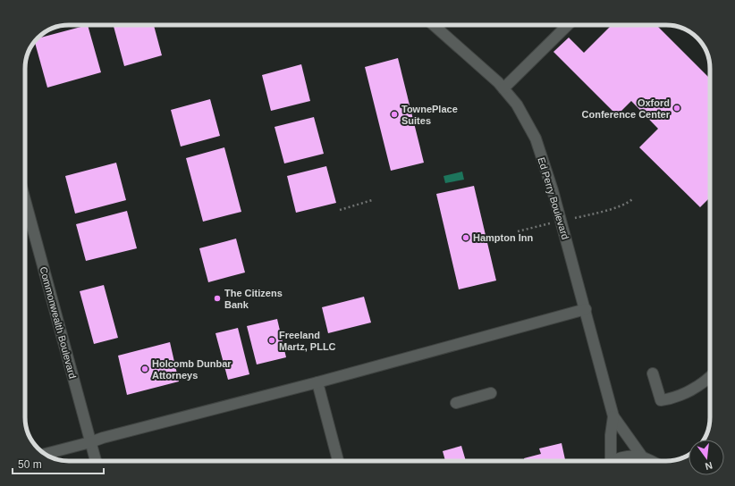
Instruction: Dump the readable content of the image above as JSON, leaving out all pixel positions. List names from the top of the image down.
{
  "streets": {
    "street": ["Ed Perry Boulevard", "Commonwealth Boulevard"]
  },
  "places": [
    "Oxford Conference Center",
    "TownePlace Suites",
    "Hampton Inn",
    "The Citizens Bank",
    "Freeland Martz, PLLC",
    "Holcomb Dunbar Attorneys"
  ],
  "scale_bar": "50 m",
  "north": "bottom"
}
